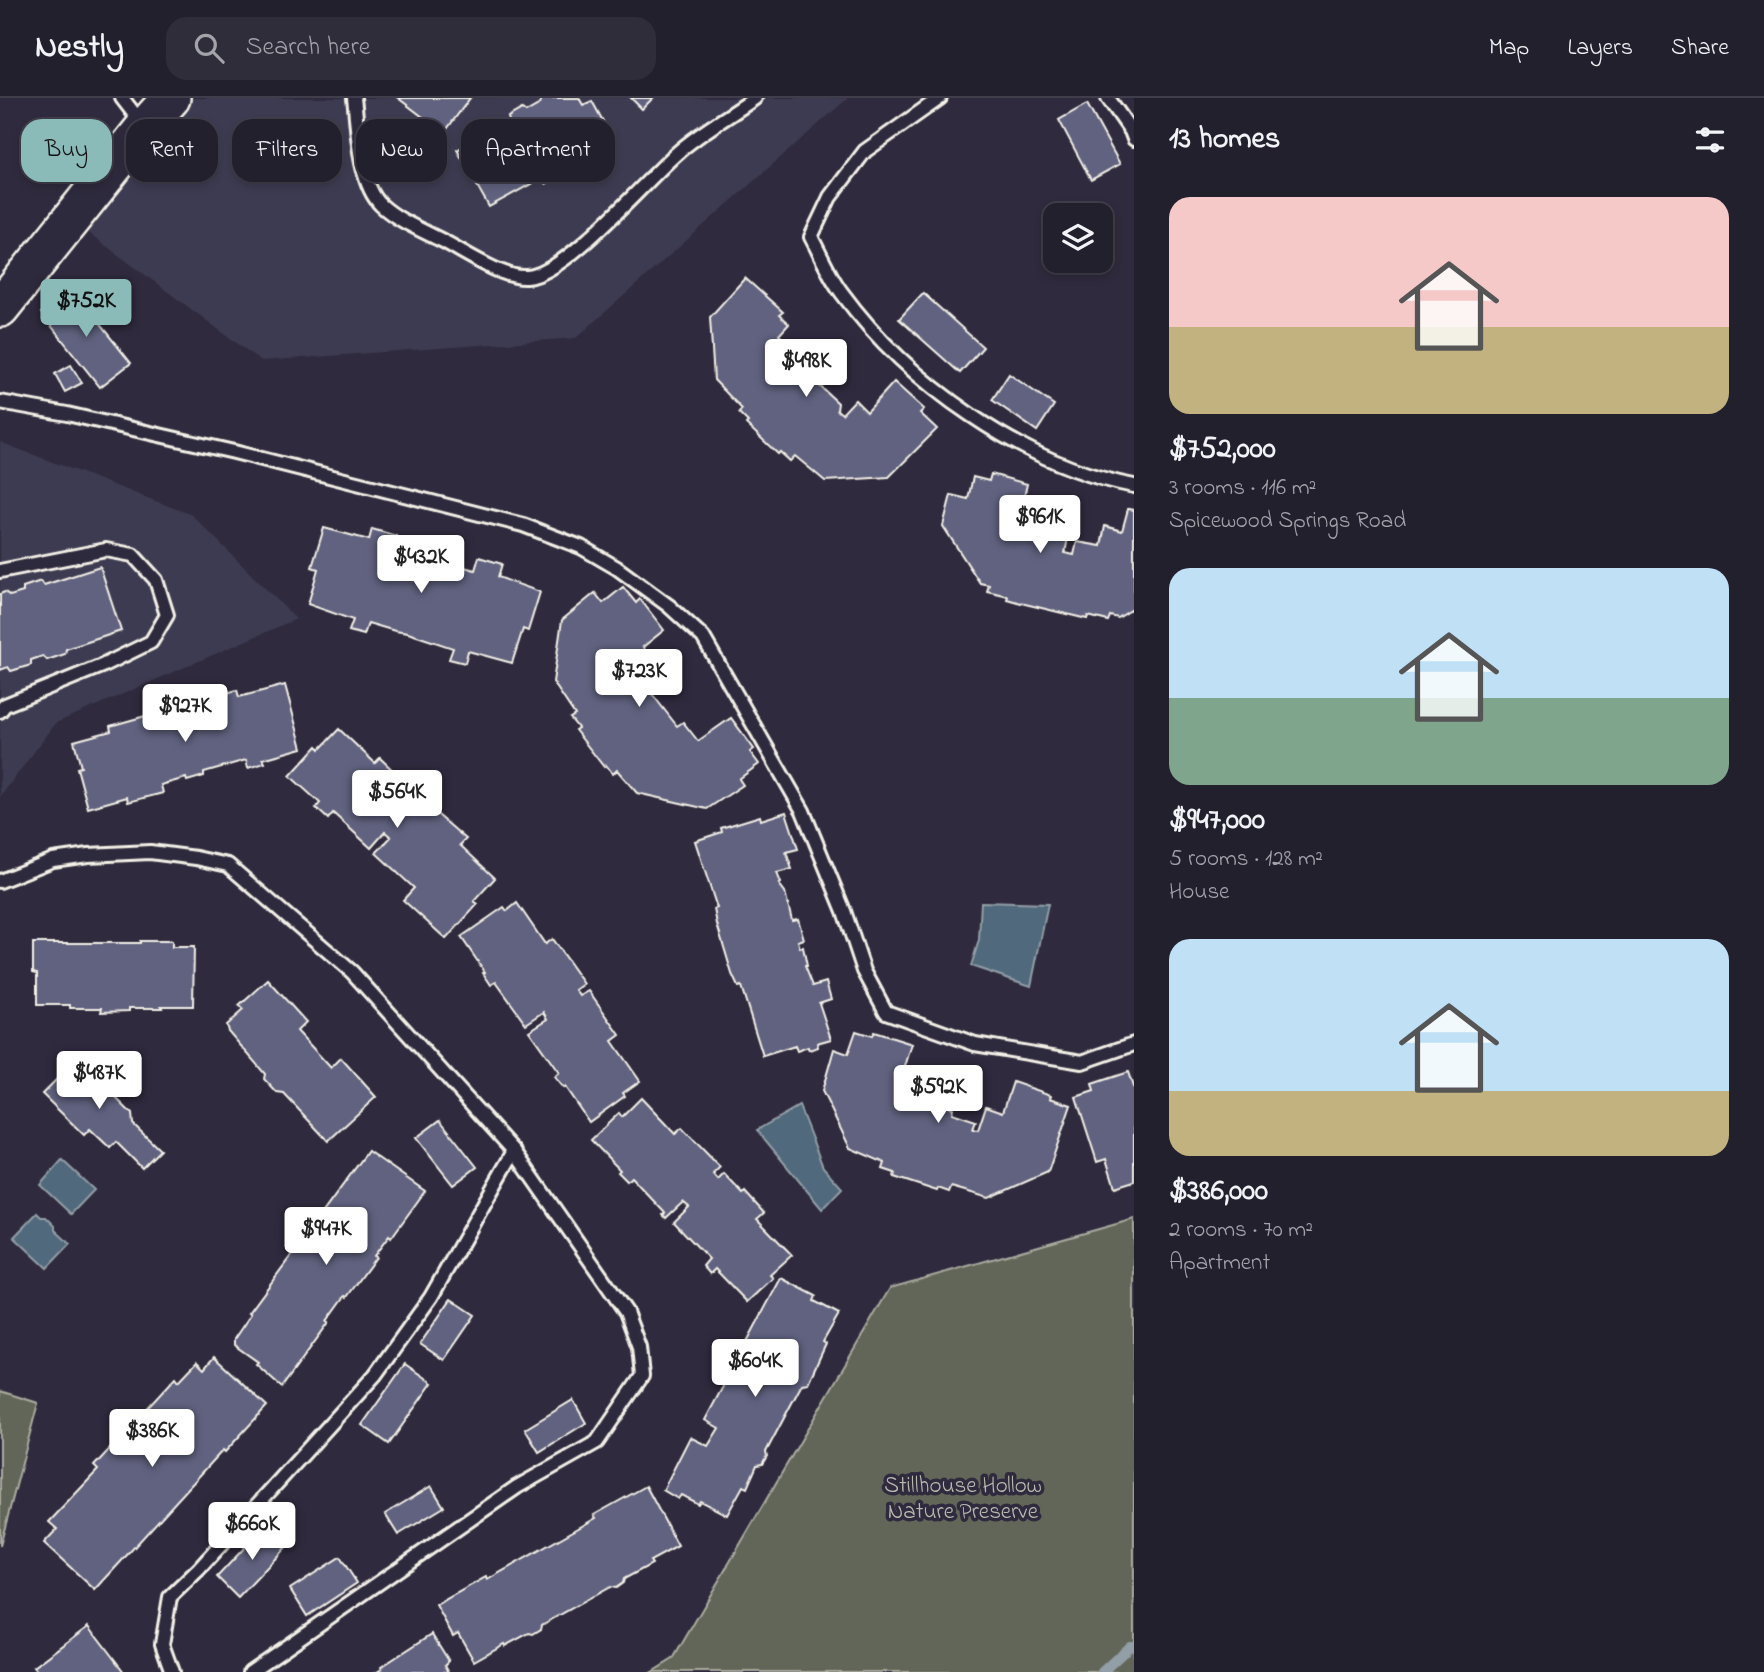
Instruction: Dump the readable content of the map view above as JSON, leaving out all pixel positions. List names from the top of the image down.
{
  "parks": ["Stillhouse Hollow Nature Preserve"],
  "page": {
    "header": "Nestly",
    "search": "Search here",
    "nav": ["Map", "Layers", "Share"],
    "heading": "13 homes",
    "chip": [
      "Buy",
      "Rent",
      "Filters",
      "New",
      "Apartment"
    ],
    "list": [
      {
        "name": "$752,000",
        "note": "3 rooms · 116 m² · Spicewood Springs Road"
      },
      {
        "name": "$947,000",
        "note": "5 rooms · 128 m² · House"
      },
      {
        "name": "$386,000",
        "note": "2 rooms · 70 m² · Apartment"
      }
    ],
    "price": [
      "$752K",
      "$498K",
      "$961K",
      "$432K",
      "$723K",
      "$927K",
      "$564K",
      "$487K",
      "$592K",
      "$947K",
      "$604K",
      "$386K",
      "$660K"
    ]
  }
}
